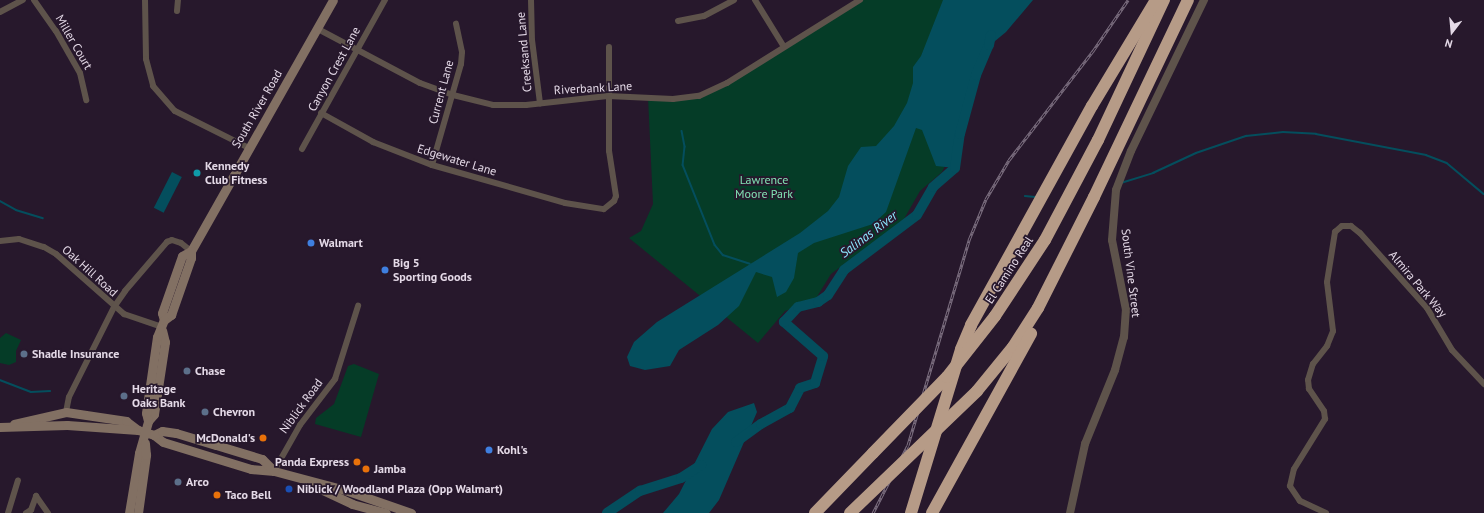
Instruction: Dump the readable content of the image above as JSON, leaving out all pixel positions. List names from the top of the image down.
{
  "streets": {
    "highway": ["El Camino Real"],
    "main road": ["South River Road"],
    "street": [
      "Miller Court",
      "Creeksand Lane",
      "Canyon Crest Lane",
      "Riverbank Lane",
      "Current Lane",
      "Edgewater Lane",
      "Oak Hill Road",
      "South Vine Street",
      "Almira Park Way",
      "Niblick Road"
    ]
  },
  "crossings": [
    ["Creeksand Lane", "Riverbank Lane"],
    ["Canyon Crest Lane", "Riverbank Lane"],
    ["Canyon Crest Lane", "Edgewater Lane"],
    ["Riverbank Lane", "Current Lane"],
    ["Riverbank Lane", "South River Road"],
    ["Riverbank Lane", "Edgewater Lane"],
    ["Current Lane", "Edgewater Lane"],
    ["South River Road", "Oak Hill Road"]
  ],
  "water": ["Salinas River"],
  "parks": ["Lawrence Moore Park"],
  "places": [
    "Kennedy Club Fitness",
    "Walmart",
    "Big 5 Sporting Goods",
    "Shadle Insurance",
    "Chase",
    "Heritage Oaks Bank",
    "Chevron",
    "McDonald's",
    "Kohl's",
    "Panda Express",
    "Jamba",
    "Arco",
    "Niblick / Woodland Plaza (Opp Walmart)",
    "Taco Bell"
  ],
  "north": "bottom"
}
